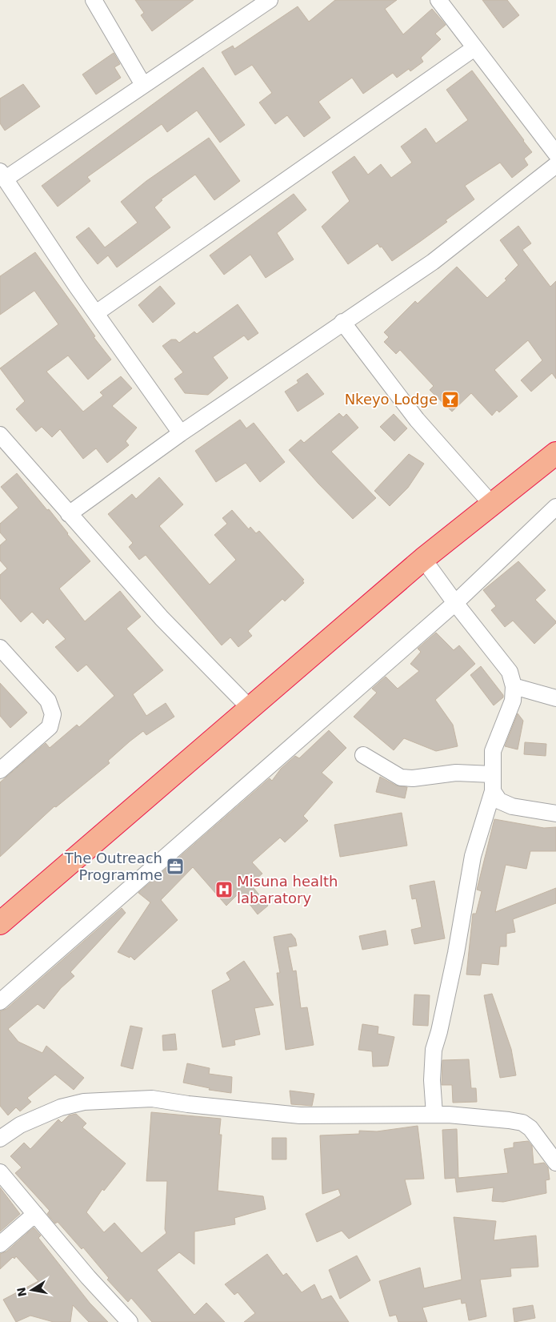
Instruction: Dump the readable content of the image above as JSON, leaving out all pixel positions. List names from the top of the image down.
{
  "places": {
    "bar": ["Nkeyo Lodge"],
    "office": ["The Outreach Programme"],
    "hospital": ["Misuna health labaratory"]
  },
  "north": "left"
}
